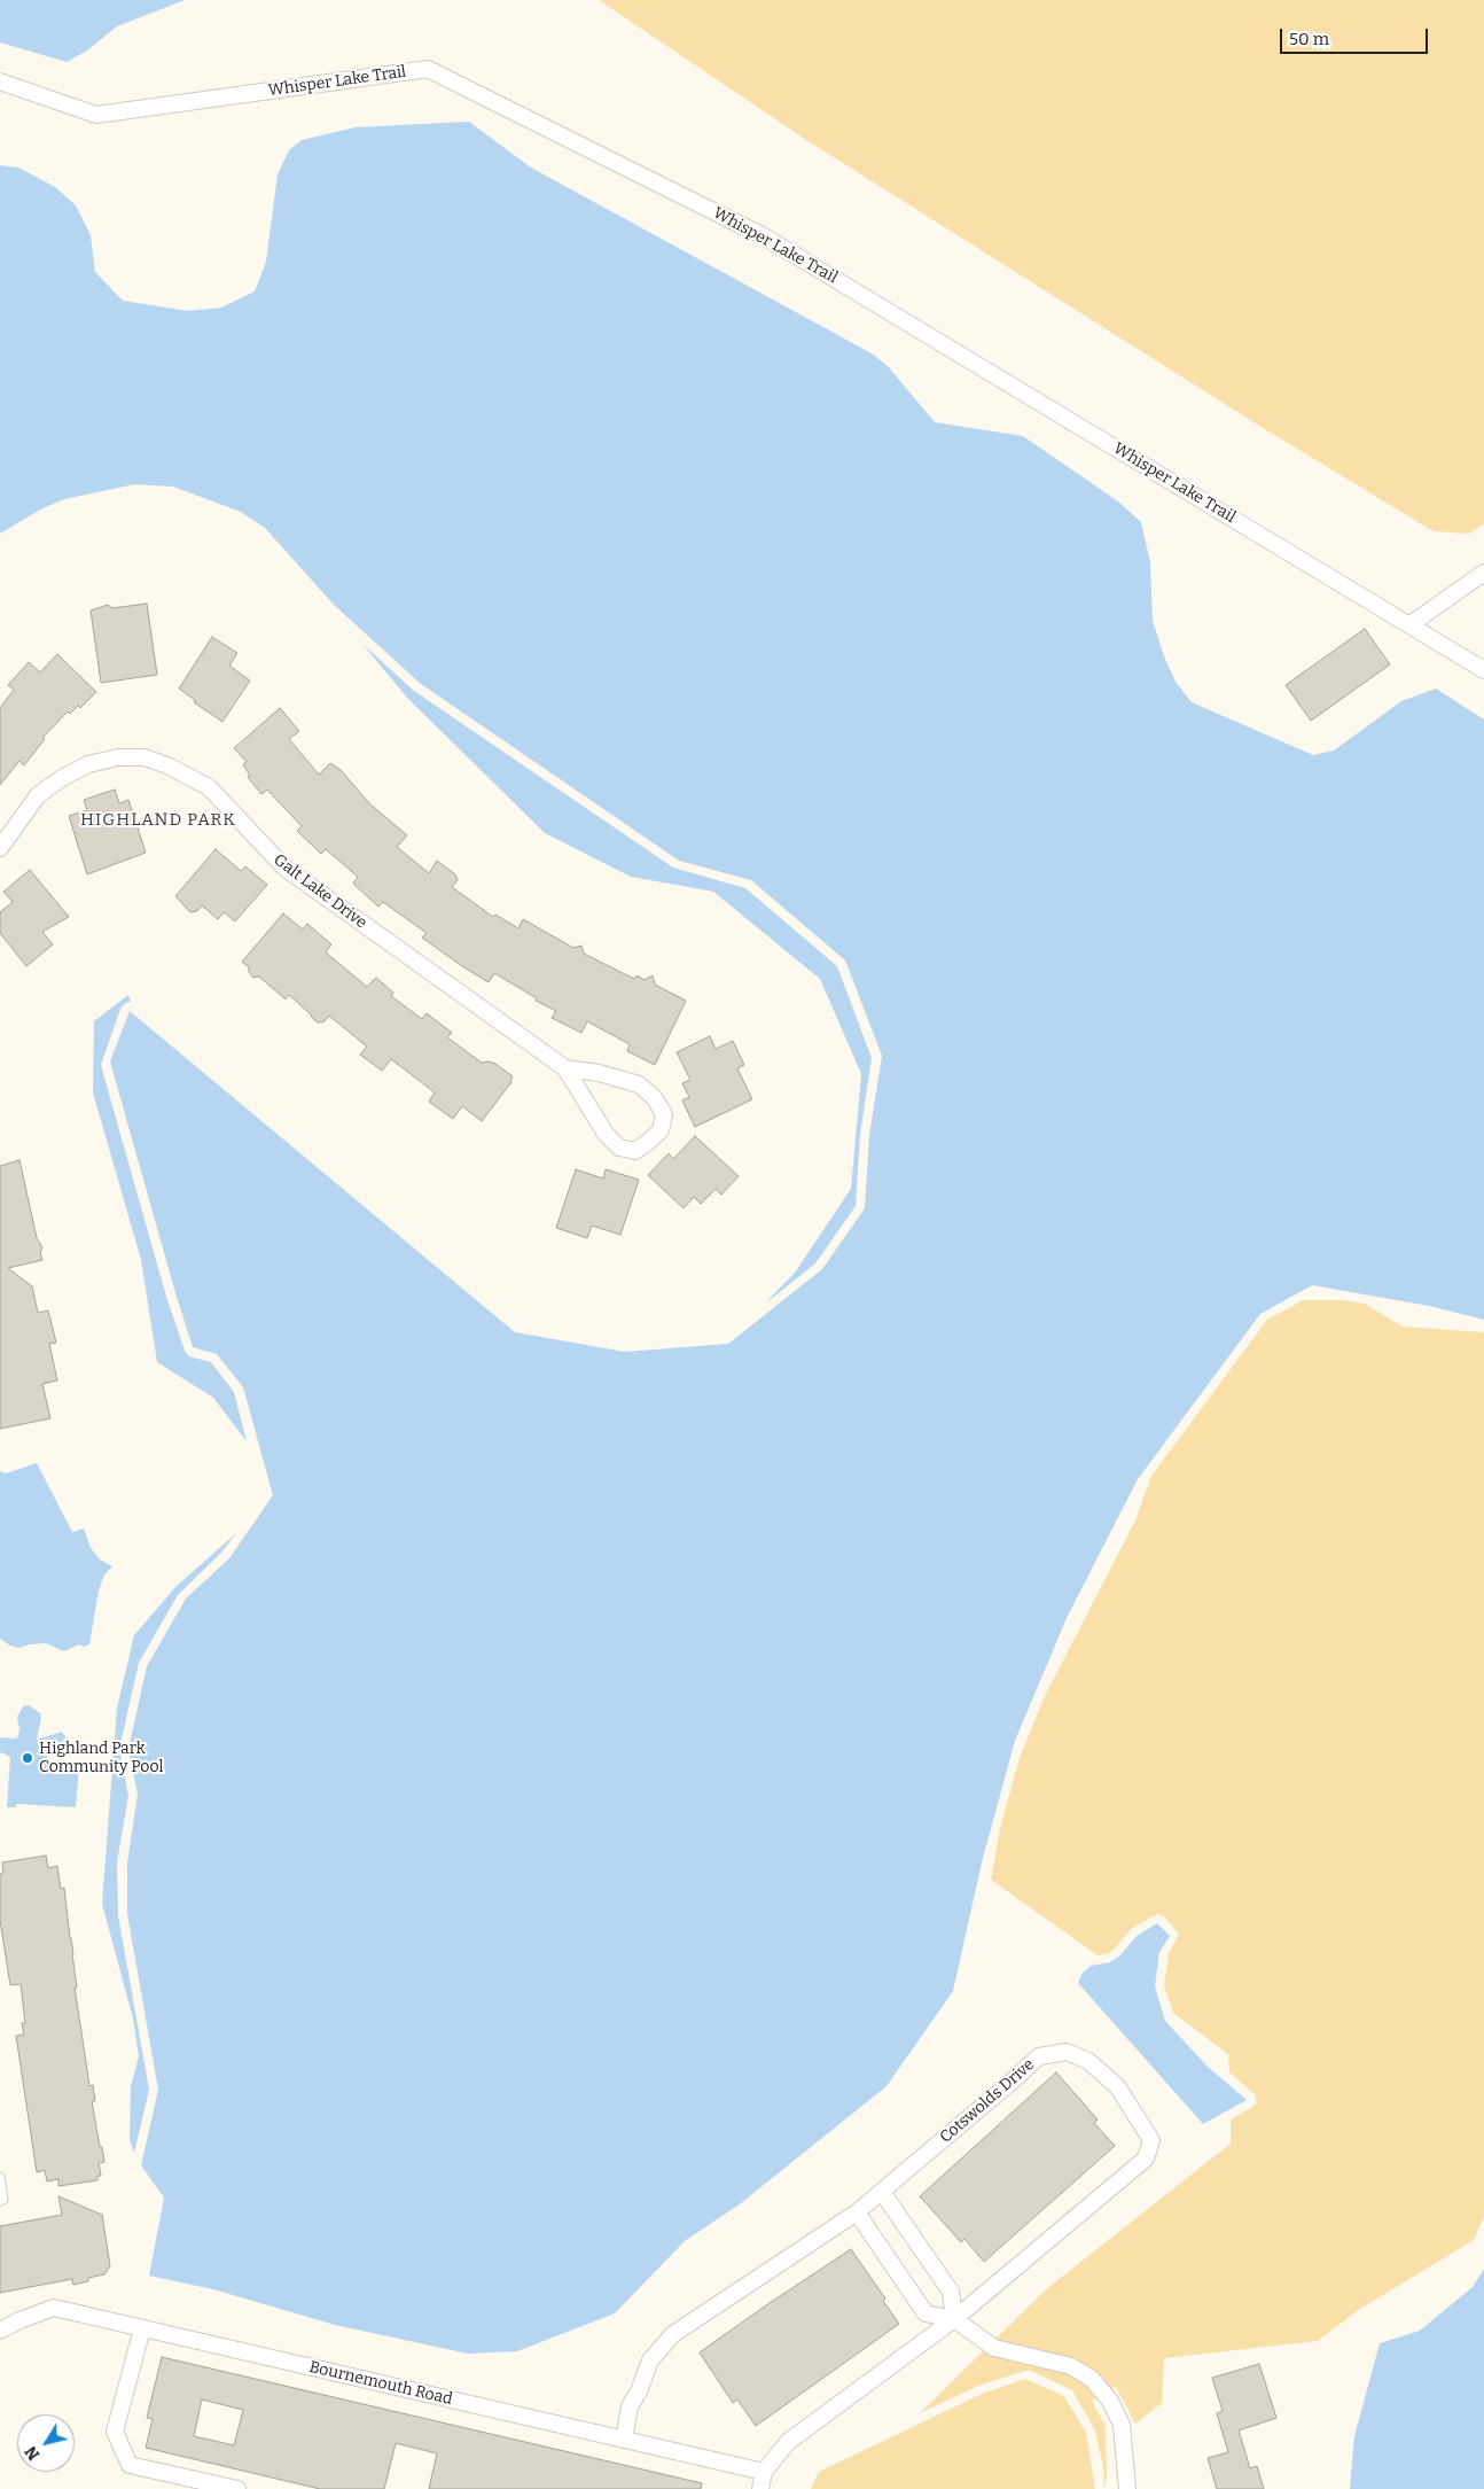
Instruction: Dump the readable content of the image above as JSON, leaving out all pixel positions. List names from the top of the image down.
{
  "streets": {
    "street": [
      "Whisper Lake Trail",
      "Galt Lake Drive",
      "Cotswolds Drive",
      "Bournemouth Road"
    ]
  },
  "crossings": [
    ["Cotswolds Drive", "Bournemouth Road"]
  ],
  "districts": ["HIGHLAND PARK"],
  "places": ["Highland Park Community Pool"],
  "scale_bar": "50 m",
  "north": "bottom left"
}
